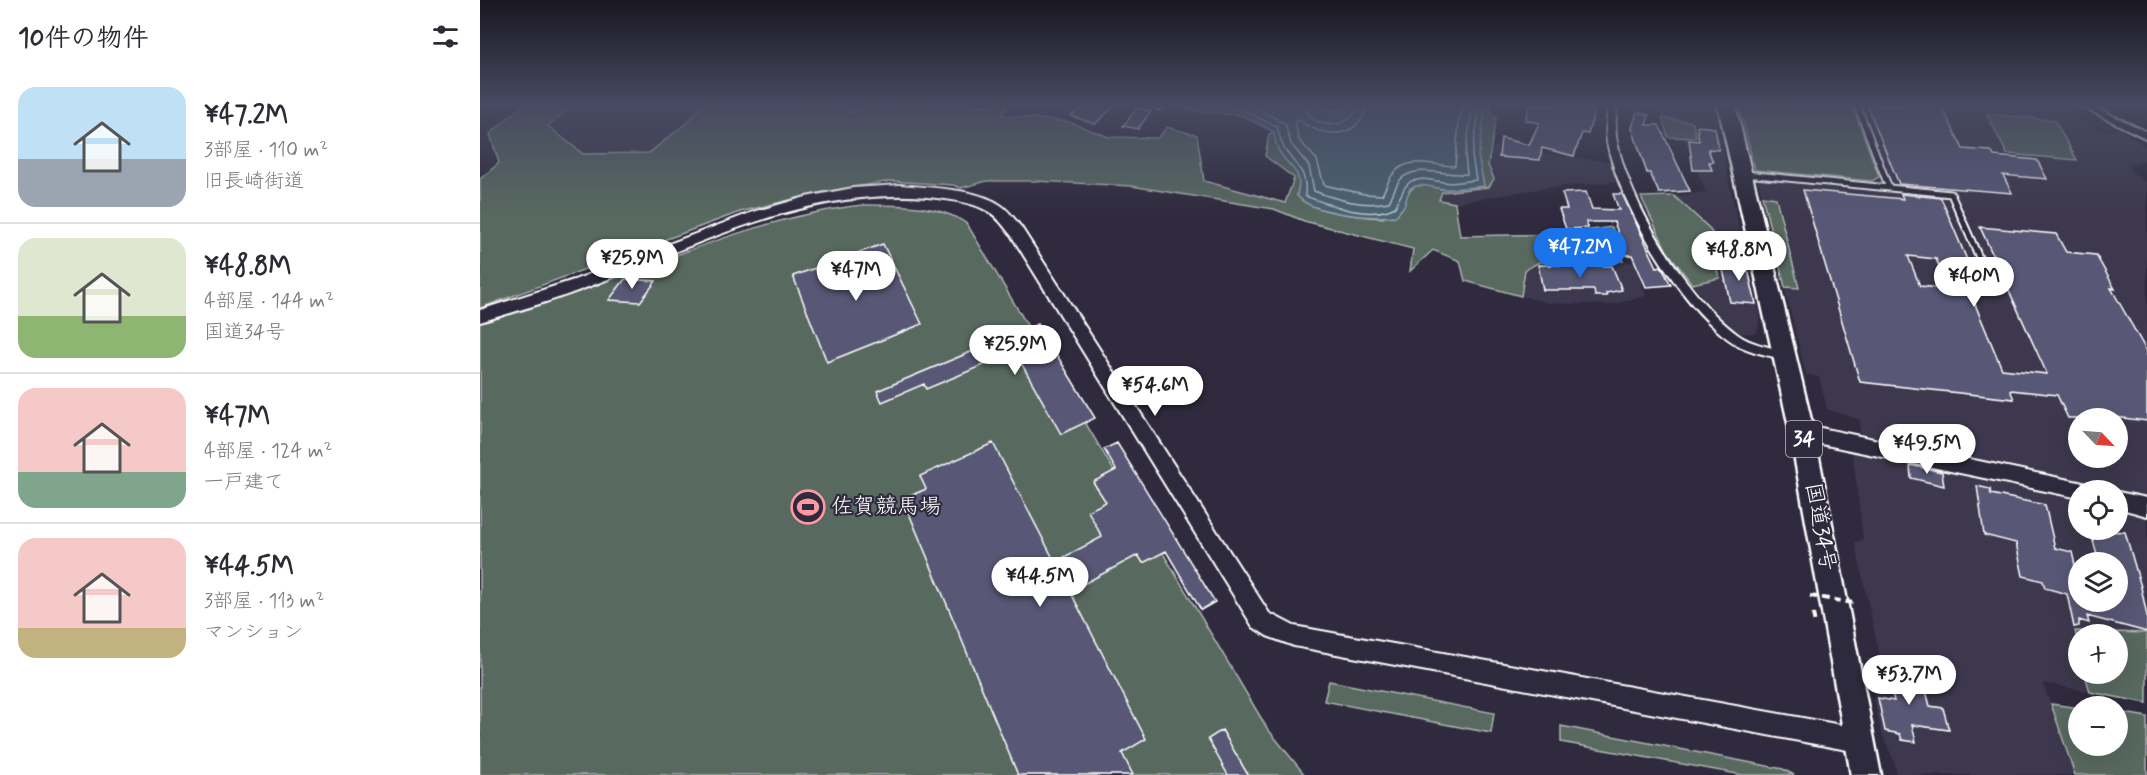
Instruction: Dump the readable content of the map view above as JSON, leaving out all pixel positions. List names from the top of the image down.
{
  "streets": {
    "highway": ["34", "国道34号"]
  },
  "places": {
    "sports": ["佐賀競馬場"]
  },
  "north": "bottom right",
  "page": {
    "heading": "10件の物件",
    "list": [
      {
        "name": "¥47.2M",
        "note": "3部屋 · 110 m² · 旧長崎街道"
      },
      {
        "name": "¥48.8M",
        "note": "4部屋 · 144 m² · 国道34号"
      },
      {
        "name": "¥47M",
        "note": "4部屋 · 124 m² · 一戸建て"
      },
      {
        "name": "¥44.5M",
        "note": "3部屋 · 113 m² · マンション"
      }
    ],
    "price": [
      "¥47.2M",
      "¥48.8M",
      "¥25.9M",
      "¥47M",
      "¥40M",
      "¥25.9M",
      "¥54.6M",
      "¥49.5M",
      "¥44.5M",
      "¥53.7M"
    ],
    "map_buttons": ["+", "−"]
  }
}
